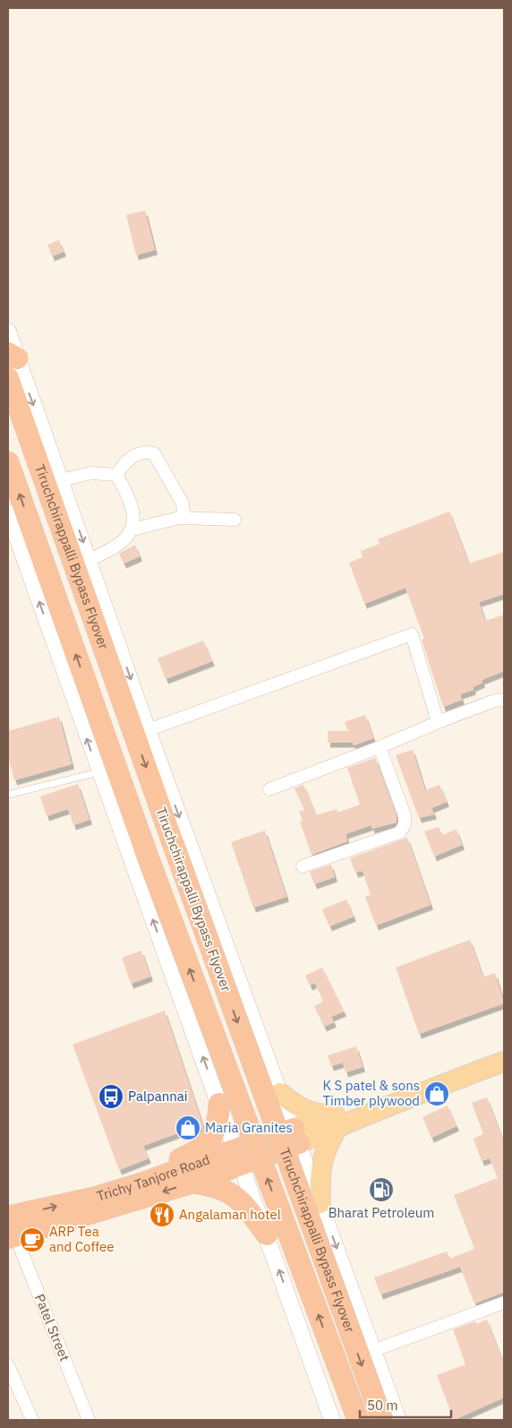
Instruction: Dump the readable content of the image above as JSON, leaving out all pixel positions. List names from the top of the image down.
{
  "streets": {
    "highway": ["Tiruchchirappalli Bypass Flyover", "Trichy Tanjore Road"],
    "street": ["Patel Street"]
  },
  "crossings": [
    ["Trichy Tanjore Road", "Patel Street"]
  ],
  "places": {
    "shop": ["K S patel & sons Timber plywood", "Maria Granites"],
    "bus stop": ["Palpannai"],
    "fuel station": ["Bharat Petroleum"],
    "restaurant": ["Angalaman hotel"],
    "cafe": ["ARP Tea and Coffee"]
  },
  "scale_bar": "50 m"
}
